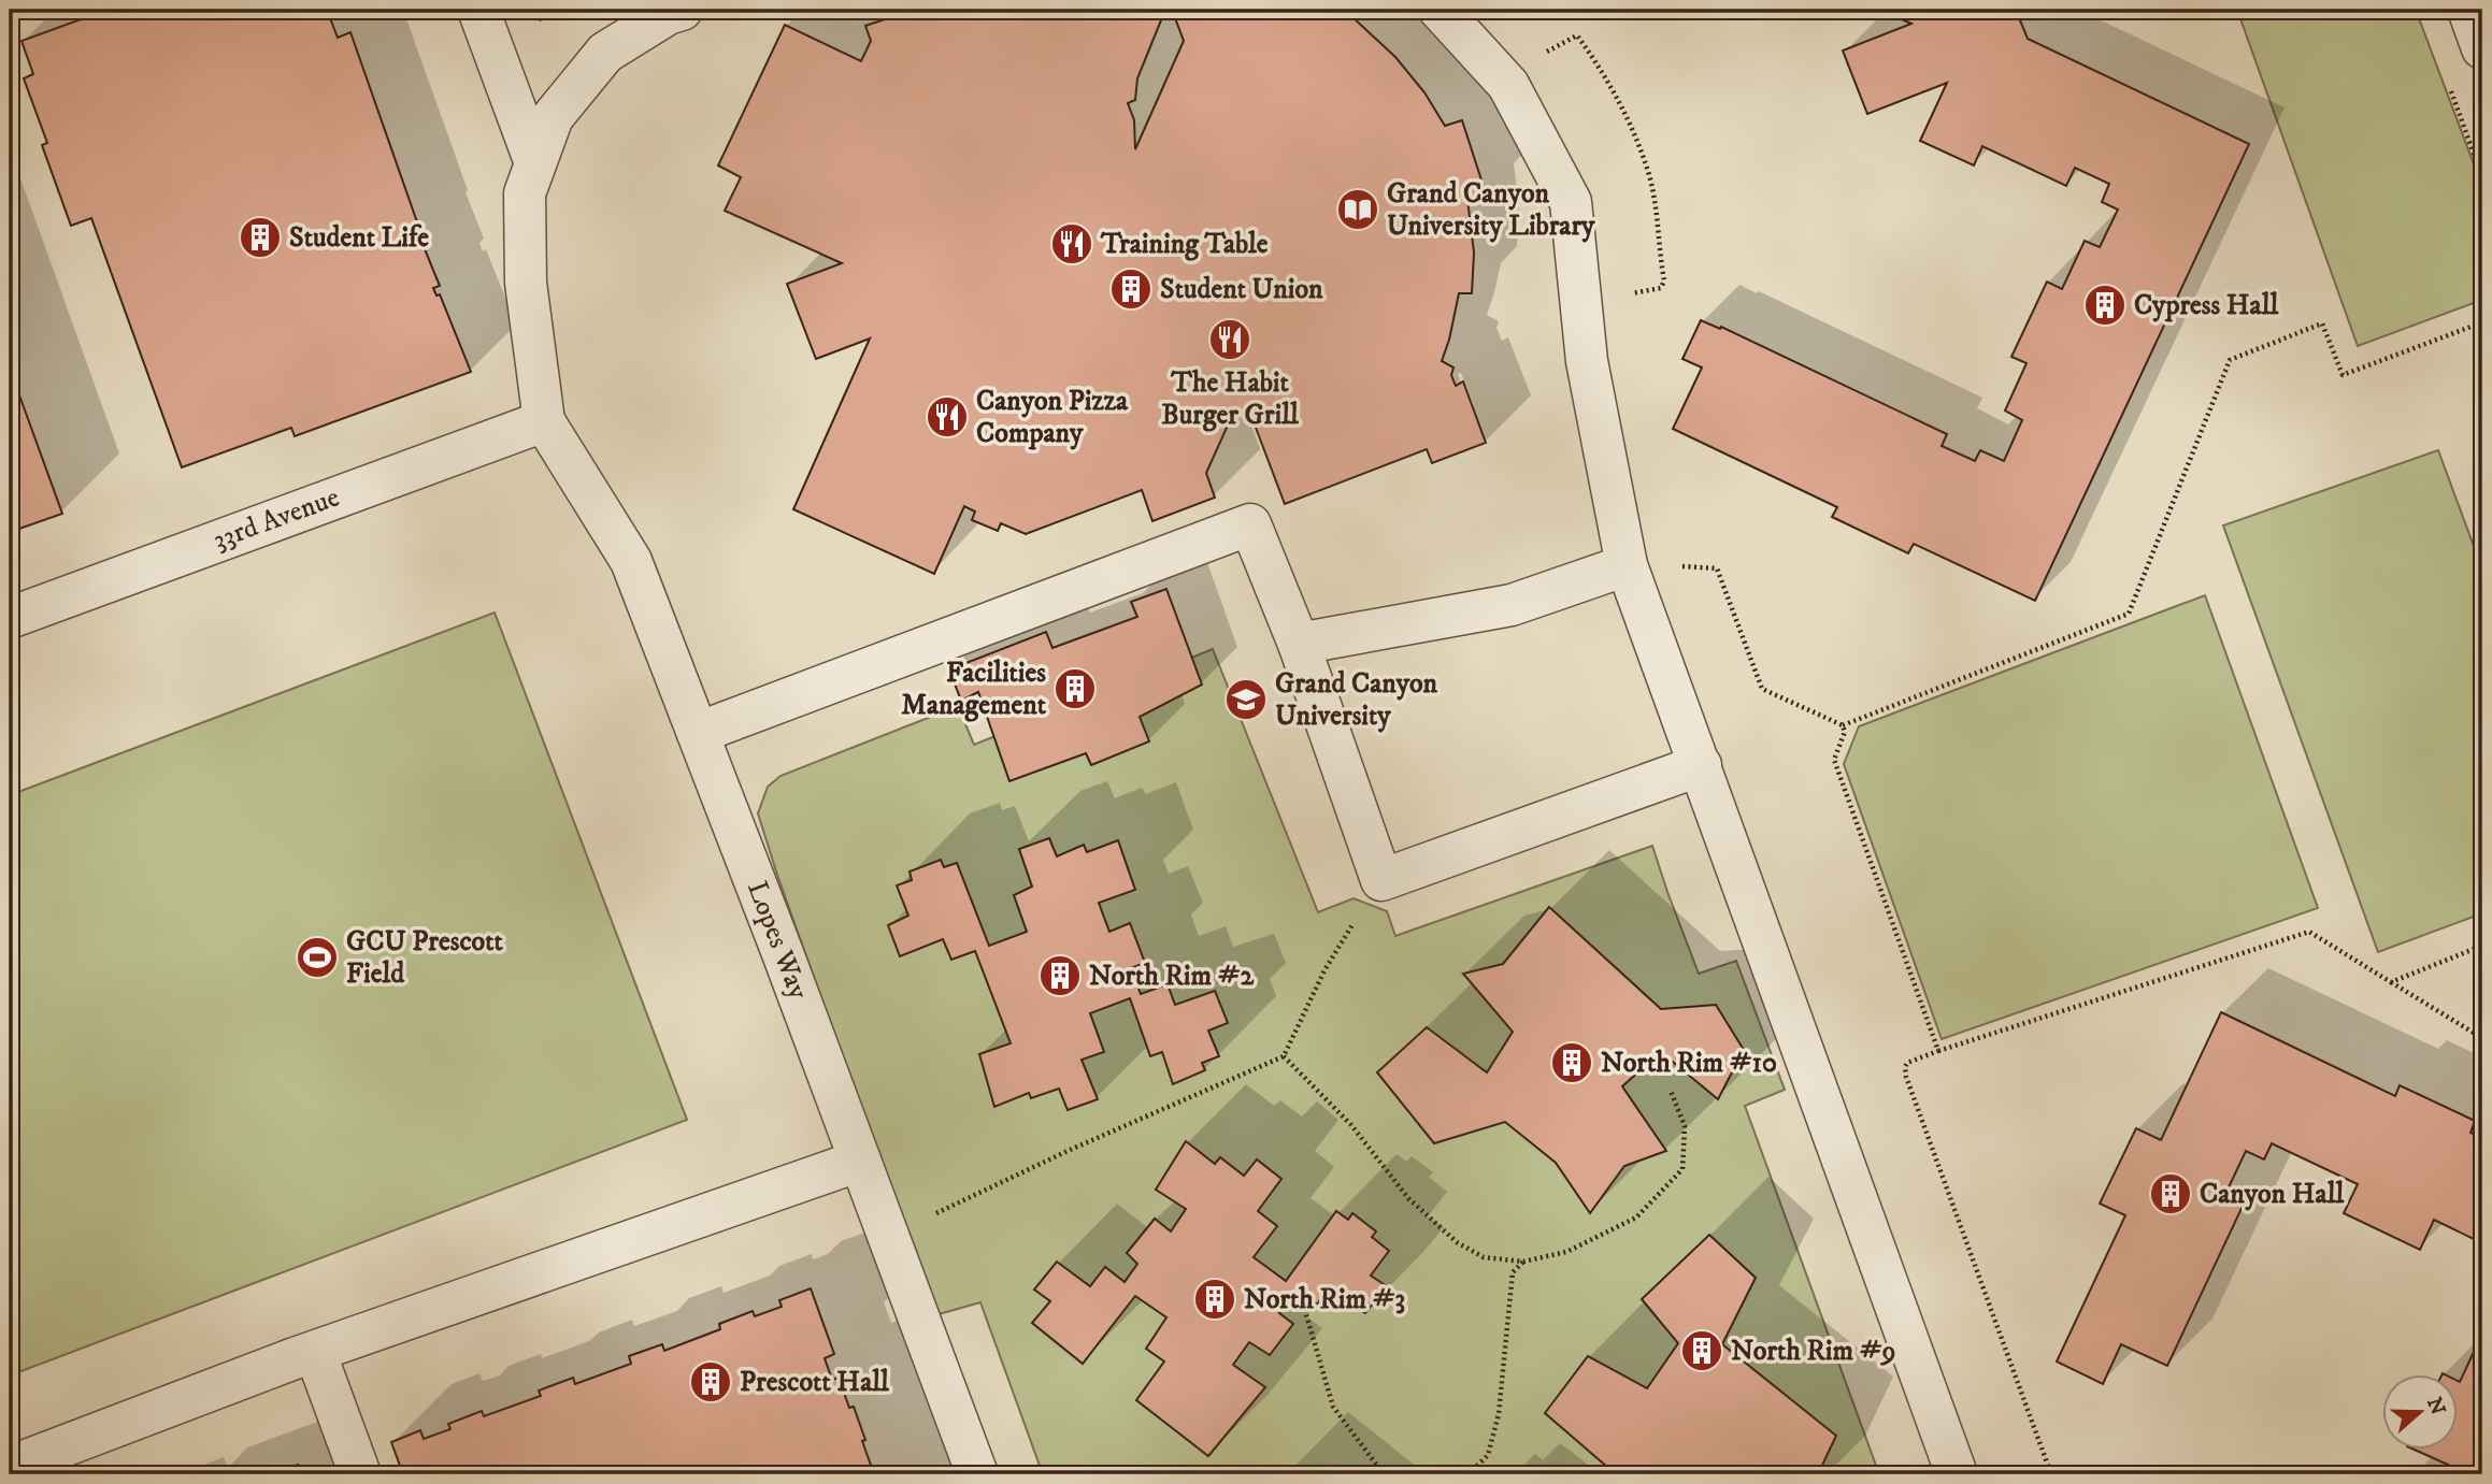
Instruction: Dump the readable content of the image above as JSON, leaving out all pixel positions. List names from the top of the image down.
{
  "streets": {
    "street": ["33rd Avenue", "Lopes Way"]
  },
  "crossings": [
    ["33rd Avenue", "Lopes Way"]
  ],
  "places": {
    "library": ["Grand Canyon University Library"],
    "building": [
      "Student Life",
      "Student Union",
      "Cypress Hall",
      "Facilities Management",
      "North Rim #2",
      "North Rim #10",
      "Canyon Hall",
      "North Rim #3",
      "North Rim #9",
      "Prescott Hall"
    ],
    "restaurant": ["Training Table", "The Habit Burger Grill", "Canyon Pizza Company"],
    "school or university": ["Grand Canyon University"],
    "sports": ["GCU Prescott Field"]
  },
  "north": "right"
}
